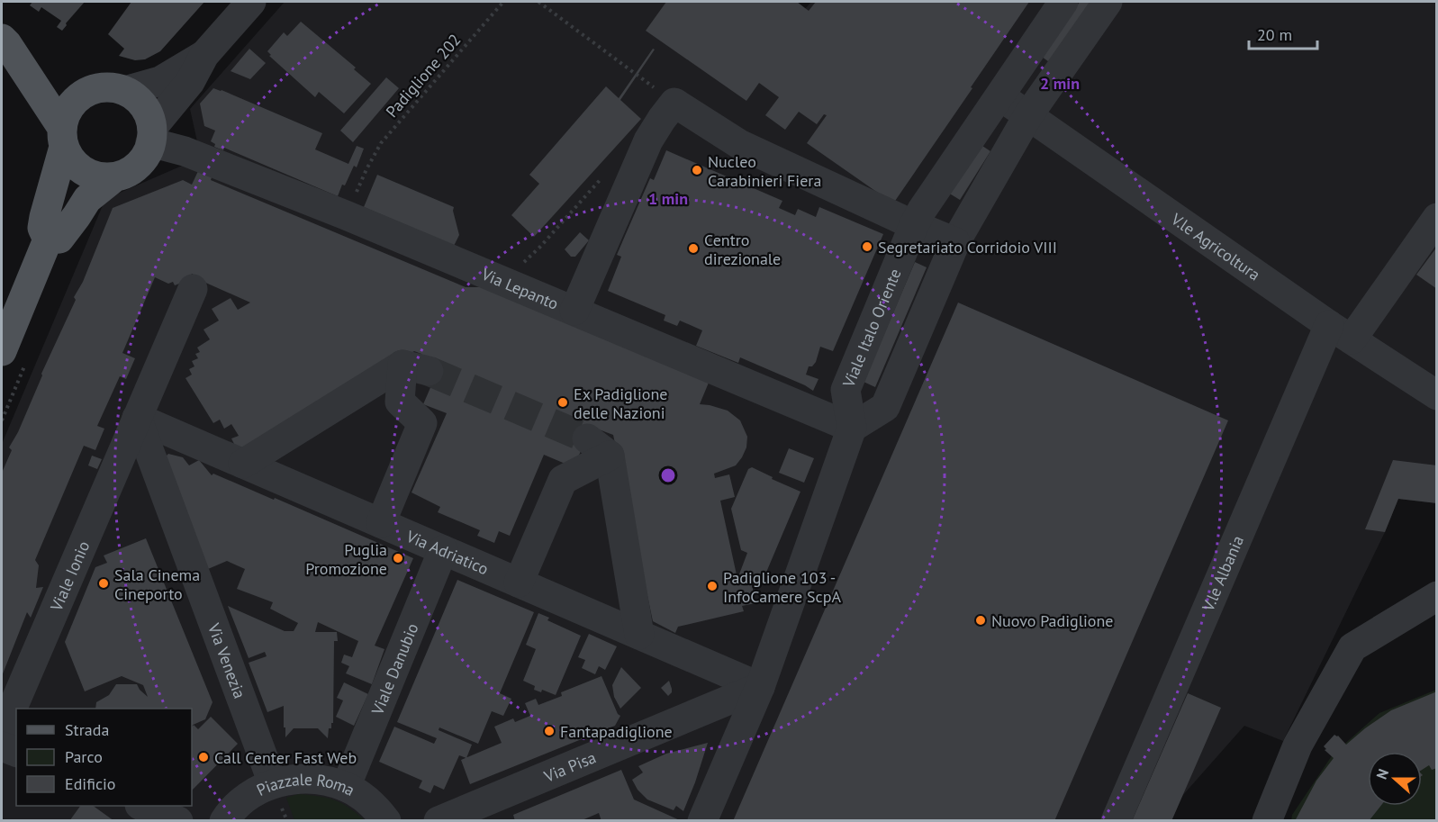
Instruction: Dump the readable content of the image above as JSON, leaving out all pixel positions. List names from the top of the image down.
{
  "streets": {
    "street": [
      "V.le Agricoltura",
      "Via Lepanto",
      "Viale Italo Oriente",
      "Via Adriatico",
      "V.le Albania",
      "Viale Ionio",
      "Via Venezia",
      "Viale Danubio",
      "Via Pisa",
      "Piazzale Roma"
    ],
    "path": ["Padiglione 202"]
  },
  "crossings": [
    ["V.le Agricoltura", "Viale Italo Oriente"],
    ["V.le Agricoltura", "V.le Albania"],
    ["Via Lepanto", "Viale Italo Oriente"],
    ["Viale Italo Oriente", "Via Adriatico"],
    ["Viale Italo Oriente", "Via Pisa"],
    ["Via Adriatico", "Viale Ionio"],
    ["Via Adriatico", "Via Venezia"],
    ["Via Adriatico", "Viale Danubio"],
    ["Via Adriatico", "Via Pisa"],
    ["Viale Ionio", "Via Venezia"],
    ["Via Venezia", "Piazzale Roma"],
    ["Viale Danubio", "Piazzale Roma"]
  ],
  "places": [
    "Nucleo Carabinieri Fiera",
    "Segretariato Corridoio VIII",
    "Centro direzionale",
    "Ex Padiglione delle Nazioni",
    "Puglia Promozione",
    "Sala Cinema Cineporto",
    "Padiglione 103 - InfoCamere ScpA",
    "Nuovo Padiglione",
    "Fantapadiglione",
    "Call Center Fast Web"
  ],
  "legend": ["Strada", "Parco", "Edificio"],
  "scale_bar": "20 m",
  "north": "left",
  "rings": ["2 min", "1 min"]
}
